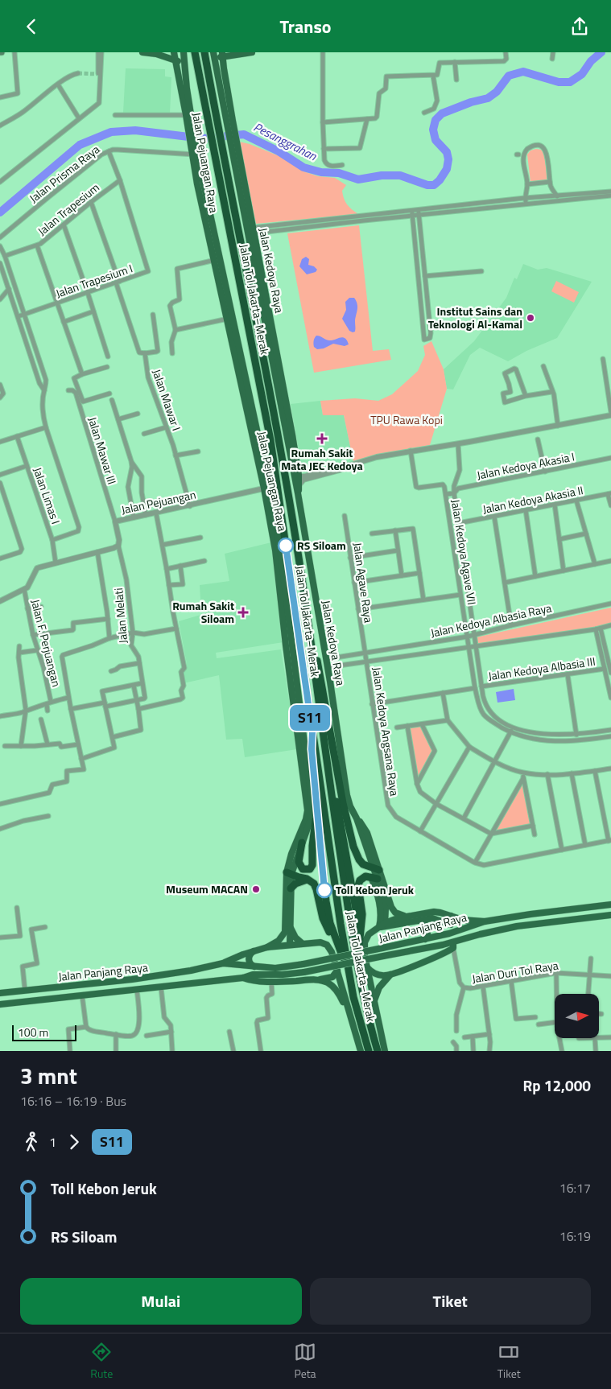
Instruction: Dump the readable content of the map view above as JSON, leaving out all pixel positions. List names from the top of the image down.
{
  "streets": {
    "highway": ["Jalan Tol Jakarta–Merak"],
    "main road": ["Jalan Pejuangan Raya", "Jalan Kedoya Raya", "Jalan Panjang Raya"],
    "street": [
      "Jalan Prisma Raya",
      "Jalan Trapesium",
      "Jalan Trapesium I",
      "Jalan Mawar I",
      "Jalan Mawar III",
      "Jalan Kedoya Akasia I",
      "Jalan Limas I",
      "Jalan Kedoya Akasia II",
      "Jalan Pejuangan",
      "Jalan Kedoya Agave VII",
      "Jalan Agave Raya",
      "Jalan Melati",
      "Jalan Kedoya Albasia Raya",
      "Jalan F. Perjuangan",
      "Jalan Kedoya Albasia III",
      "Jalan Kedoya Angsana Raya",
      "Jalan Duri Tol Raya"
    ]
  },
  "crossings": [
    ["Jalan Pejuangan Raya", "Jalan Prisma Raya"],
    ["Jalan Pejuangan Raya", "Jalan Pejuangan"],
    ["Jalan Prisma Raya", "Jalan Trapesium I"],
    ["Jalan Trapesium", "Jalan Trapesium I"],
    ["Jalan Kedoya Raya", "Jalan Kedoya Albasia Raya"],
    ["Jalan Trapesium I", "Jalan Mawar I"],
    ["Jalan Mawar I", "Jalan Pejuangan"],
    ["Jalan Mawar III", "Jalan Pejuangan"],
    ["Jalan Kedoya Akasia I", "Jalan Kedoya Agave VII"],
    ["Jalan Pejuangan", "Jalan Melati"],
    ["Jalan Kedoya Agave VII", "Jalan Kedoya Albasia Raya"],
    ["Jalan Agave Raya", "Jalan Kedoya Albasia Raya"],
    ["Jalan Agave Raya", "Jalan Kedoya Angsana Raya"],
    ["Jalan Kedoya Albasia Raya", "Jalan Kedoya Angsana Raya"],
    ["Jalan Panjang Raya", "Jalan Duri Tol Raya"]
  ],
  "water": ["Pesanggrahan"],
  "parks": ["TPU Rawa Kopi"],
  "places": {
    "other": [
      "Institut Sains dan Teknologi Al-Kamal",
      "RS Siloam",
      "Museum MACAN",
      "Toll Kebon Jeruk"
    ],
    "health": ["Rumah Sakit Mata JEC Kedoya", "Rumah Sakit Siloam"]
  },
  "lines": ["bus line S11"],
  "scale_bar": "100 m",
  "north": "right",
  "page": {
    "header": "Transo",
    "on_map": "S11",
    "scale": "100 m",
    "heading": ["3 mnt", "16:16 – 16:19 · Bus", "Rp 12,000"],
    "legs": ["1", "S11"],
    "list": [
      {
        "name": "Toll Kebon Jeruk",
        "value": "16:17"
      },
      {
        "name": "RS Siloam",
        "value": "16:19"
      }
    ],
    "buttons": ["Mulai", "Tiket"],
    "tabs": ["Rute", "Peta", "Tiket"]
  }
}
